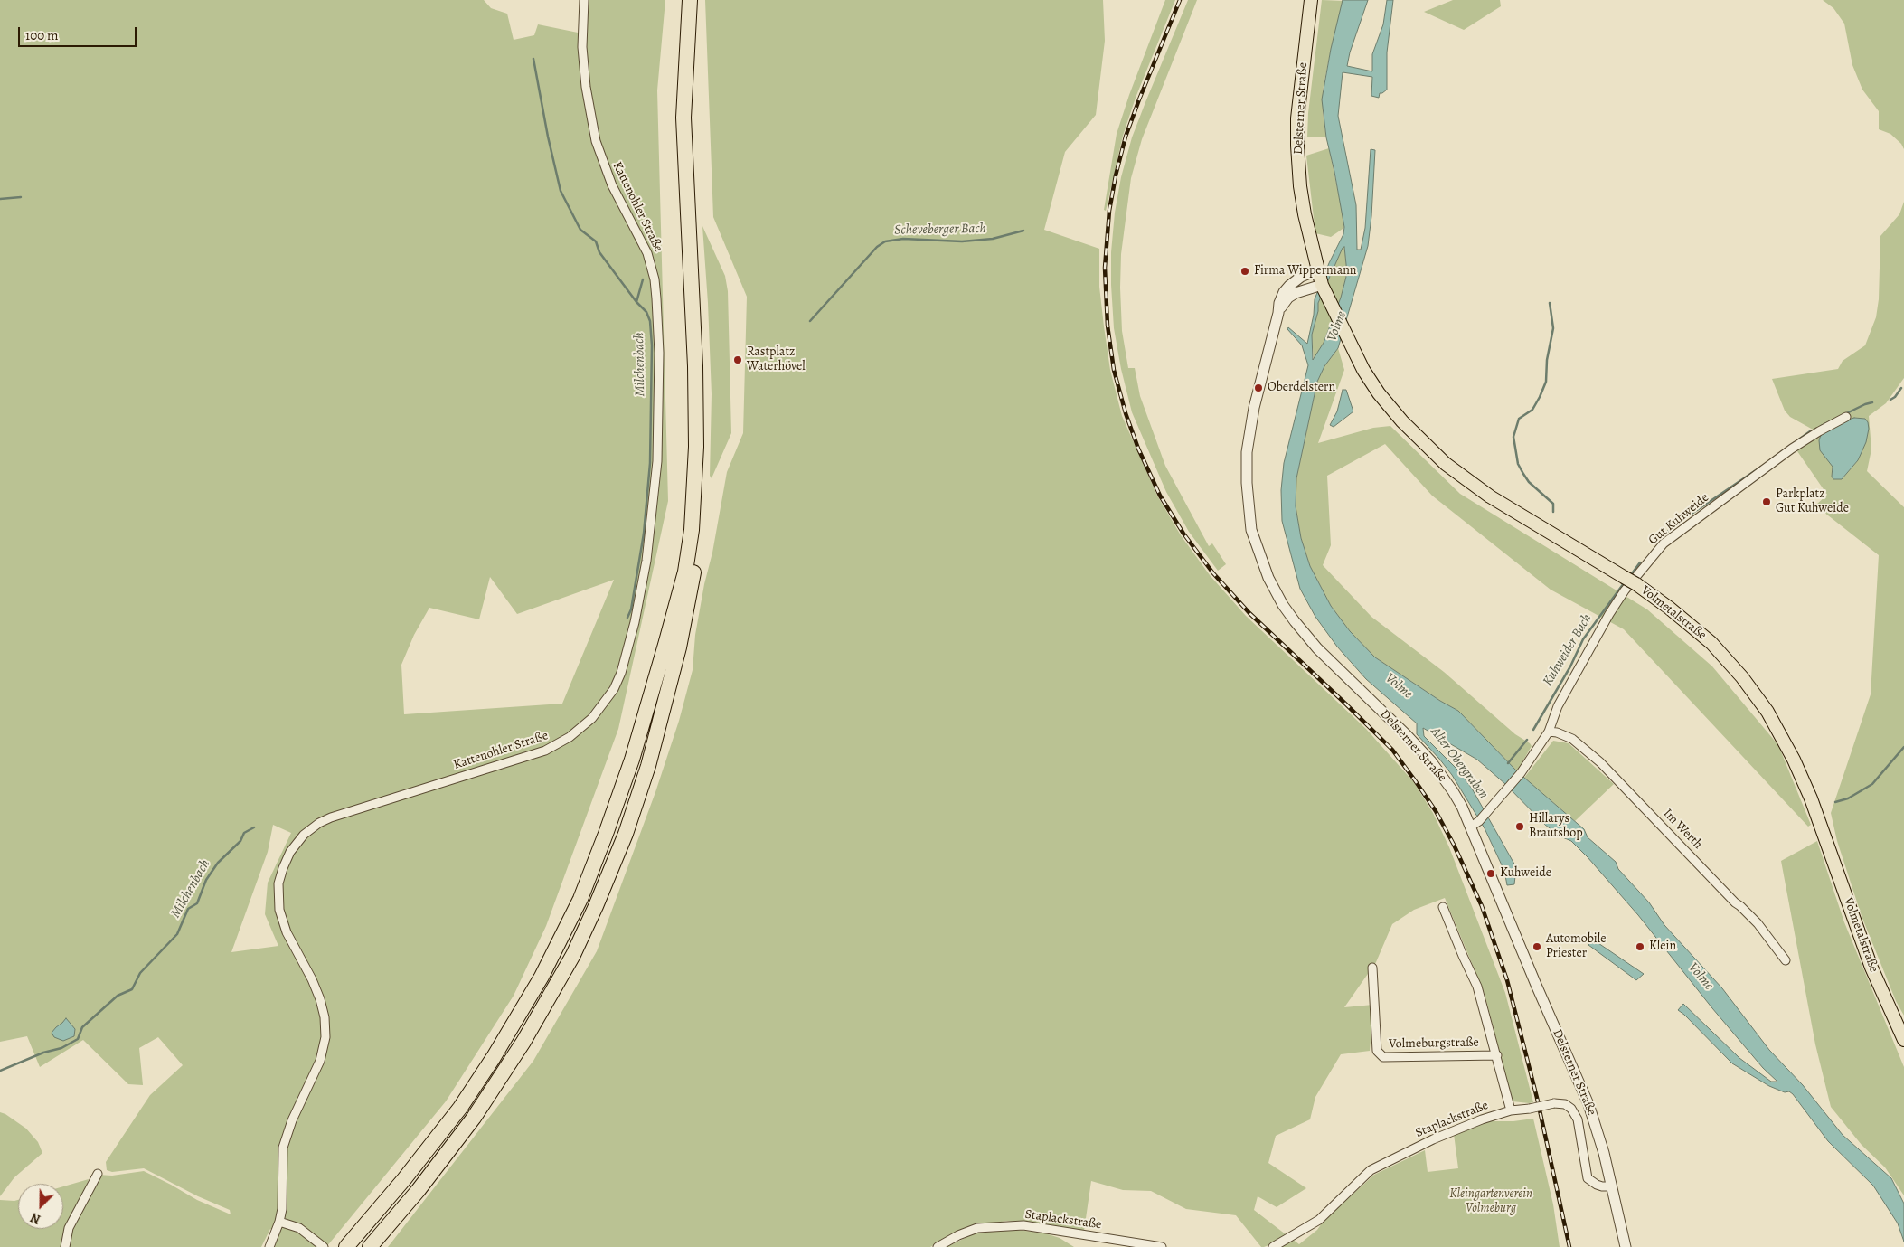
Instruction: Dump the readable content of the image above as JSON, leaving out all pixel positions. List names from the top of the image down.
{
  "streets": {
    "main road": ["Delsterner Straße", "Volmetalstraße"],
    "street": [
      "Kattenohler Straße",
      "Gut Kuhweide",
      "Im Werth",
      "Volmeburgstraße",
      "Staplackstraße"
    ]
  },
  "crossings": [
    ["Delsterner Straße", "Gut Kuhweide"],
    ["Delsterner Straße", "Volmetalstraße"],
    ["Delsterner Straße", "Staplackstraße"],
    ["Gut Kuhweide", "Im Werth"],
    ["Volmeburgstraße", "Staplackstraße"]
  ],
  "water": [
    "Scheveberger Bach",
    "Volme",
    "Milchenbach",
    "Kuhweider Bach",
    "Alter Obergraben"
  ],
  "parks": ["Kleingartenverein Volmeburg"],
  "places": [
    "Firma Wippermann",
    "Rastplatz Waterhövel",
    "Oberdelstern",
    "Parkplatz Gut Kuhweide",
    "Hillarys Brautshop",
    "Kuhweide",
    "Automobile Priester",
    "Klein"
  ],
  "scale_bar": "100 m",
  "north": "bottom left"
}
